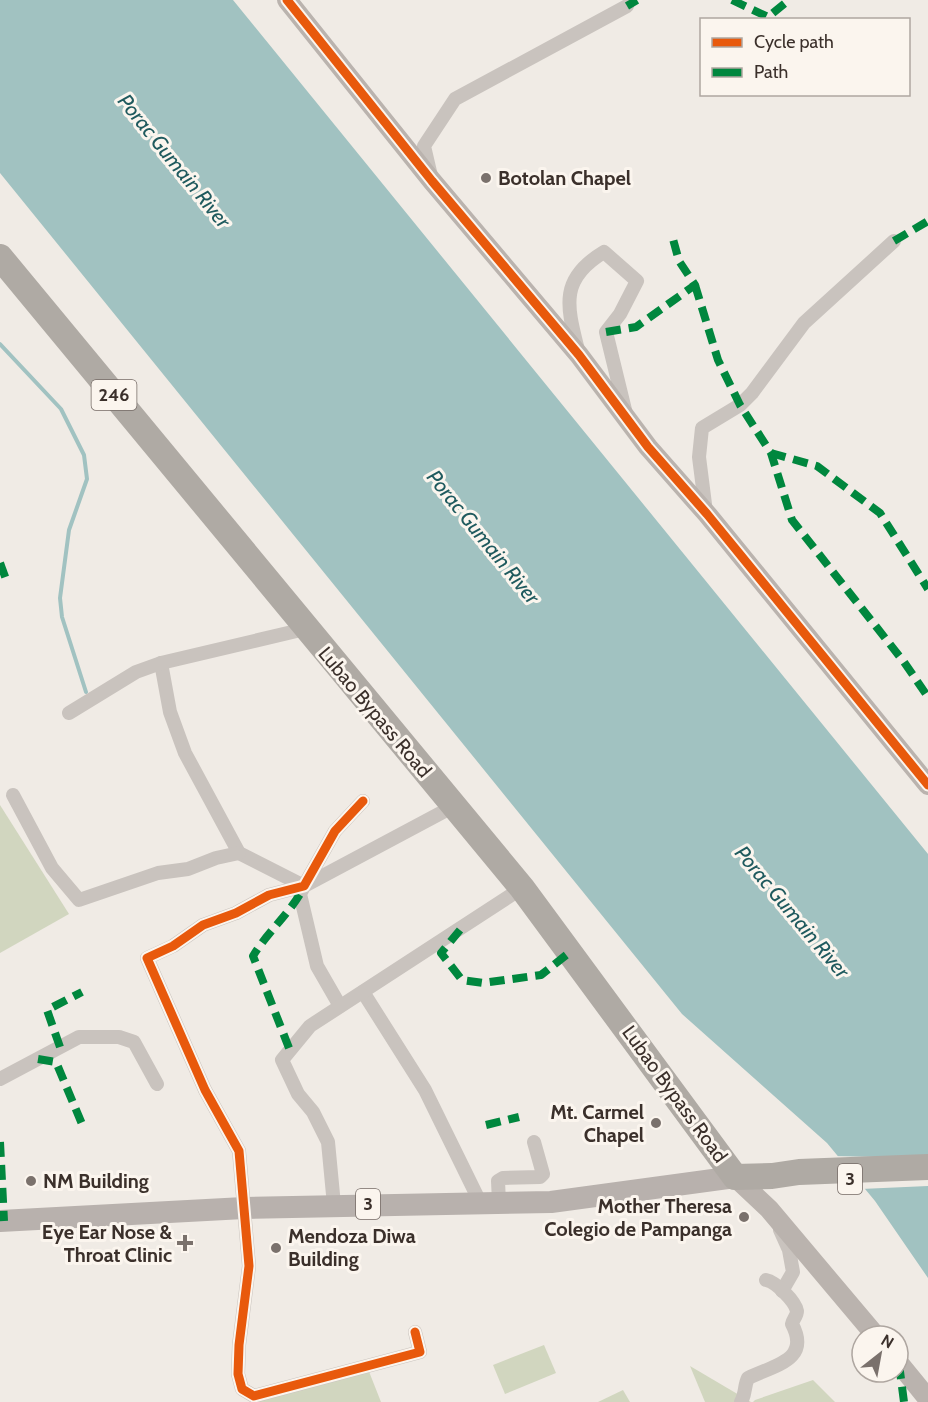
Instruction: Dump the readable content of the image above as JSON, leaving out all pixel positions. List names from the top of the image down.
{
  "streets": {
    "highway": ["246", "Lubao Bypass Road", "3"]
  },
  "crossings": [
    ["Lubao Bypass Road", "3"]
  ],
  "water": ["Porac Gumain River"],
  "places": {
    "other": [
      "Botolan Chapel",
      "Mt. Carmel Chapel",
      "NM Building",
      "Mother Theresa Colegio de Pampanga",
      "Mendoza Diwa Building"
    ],
    "health": ["Eye Ear Nose & Throat Clinic"]
  },
  "legend": ["Cycle path", "Path"],
  "north": "top right"
}
